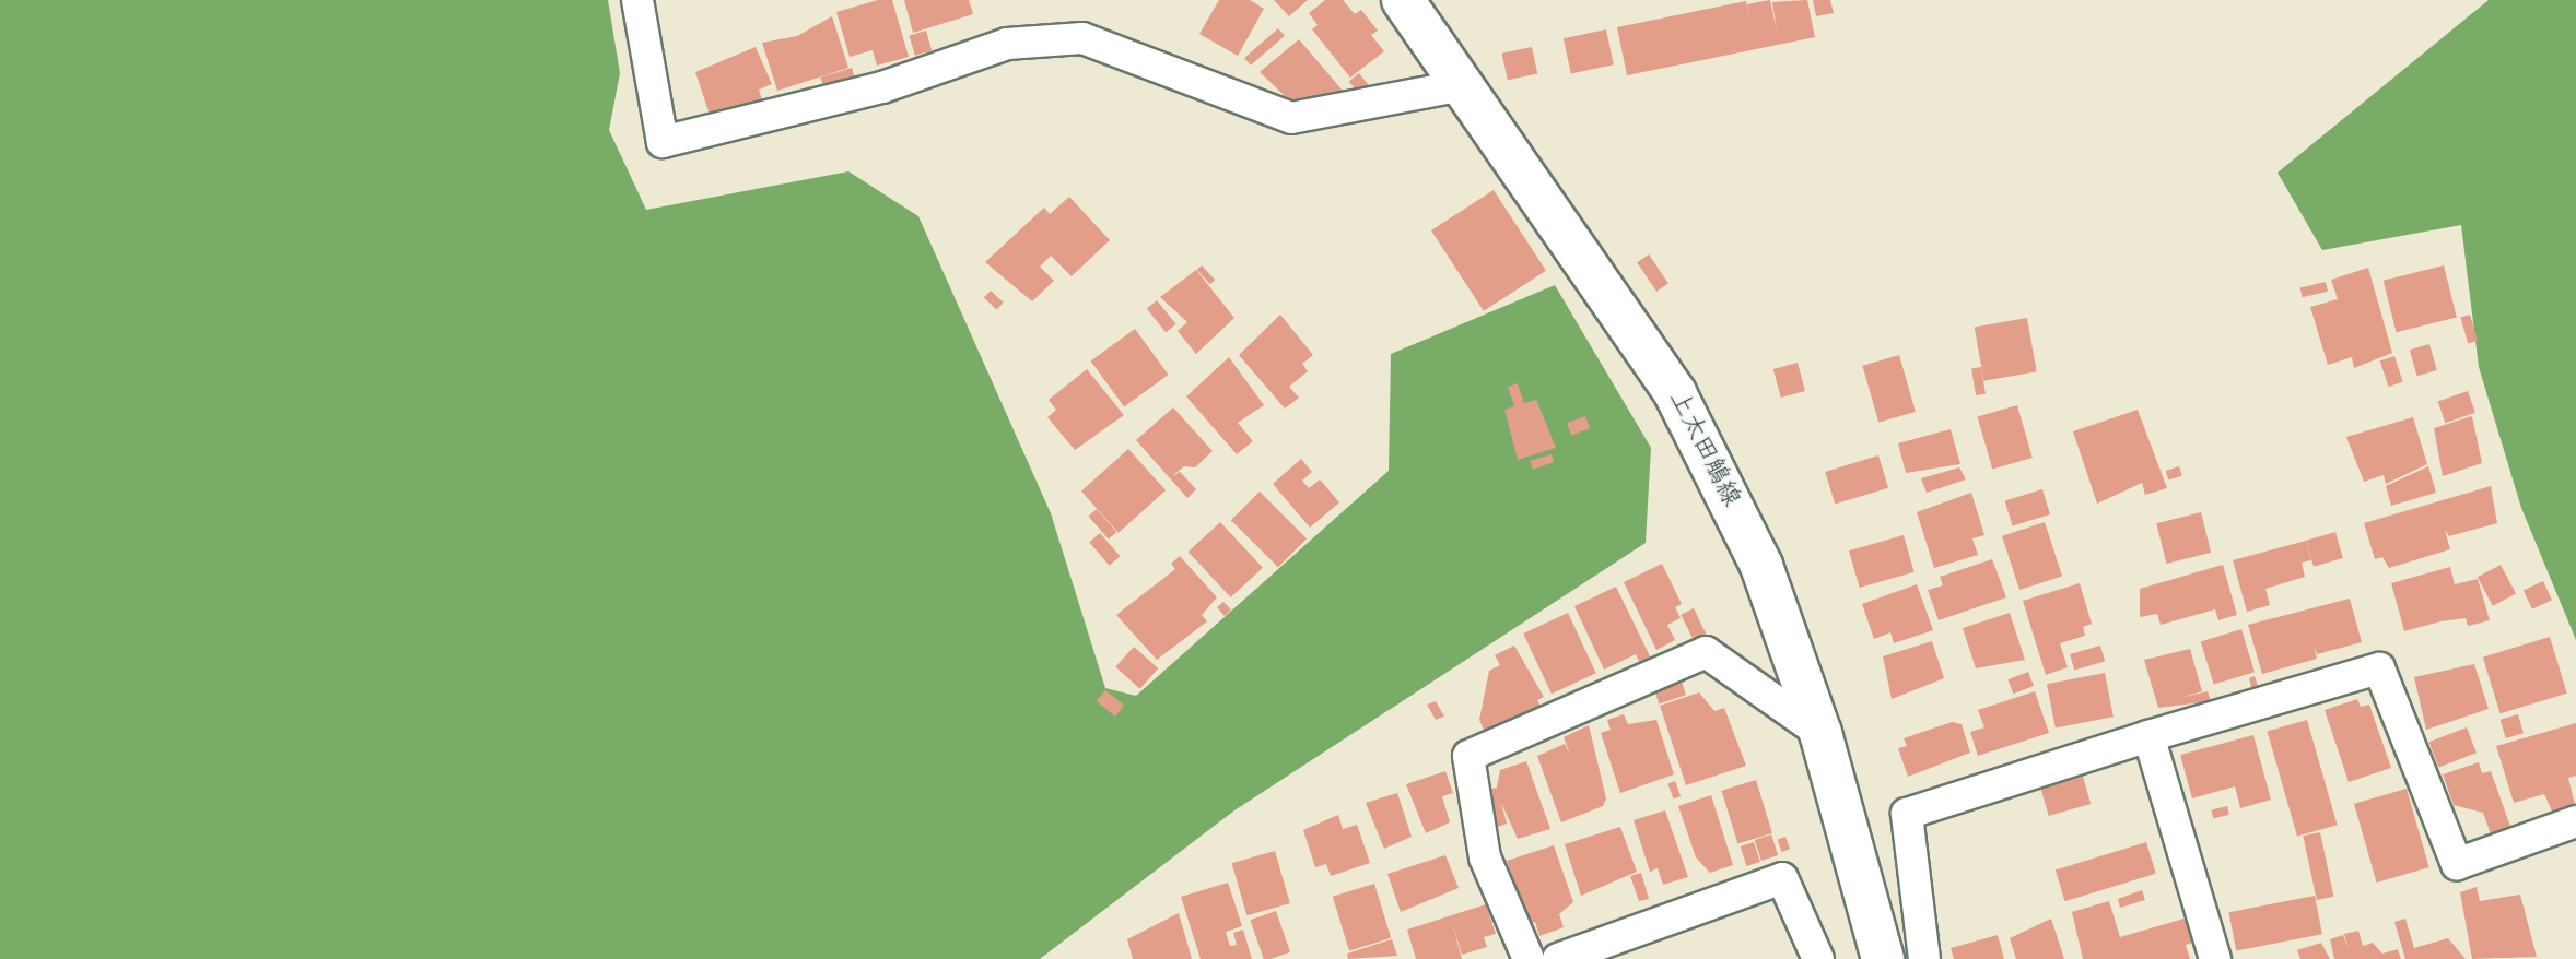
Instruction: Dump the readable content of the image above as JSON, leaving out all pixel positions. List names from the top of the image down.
{
  "streets": {
    "main road": ["上太田鵤線"]
  }
}
